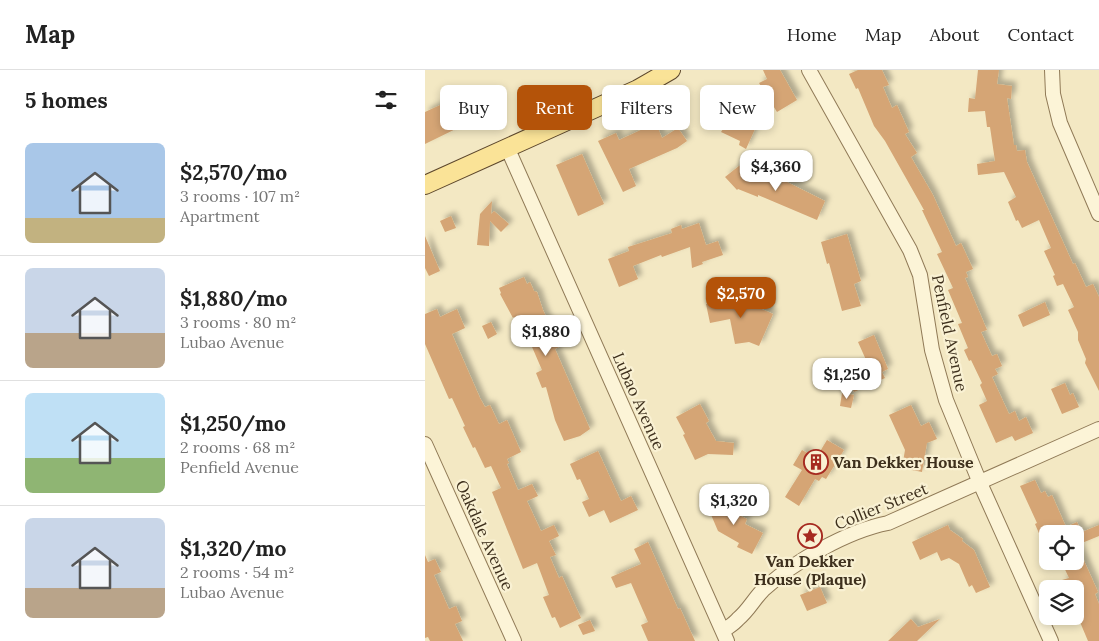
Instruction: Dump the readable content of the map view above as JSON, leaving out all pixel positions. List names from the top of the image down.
{
  "streets": {
    "street": [
      "Penfield Avenue",
      "Lubao Avenue",
      "Collier Street",
      "Oakdale Avenue"
    ]
  },
  "crossings": [
    ["Penfield Avenue", "Collier Street"],
    ["Lubao Avenue", "Collier Street"]
  ],
  "places": {
    "building": ["Van Dekker House"],
    "place": ["Van Dekker House (Plaque)"]
  },
  "page": {
    "header": "Map",
    "nav": [
      "Home",
      "Map",
      "About",
      "Contact"
    ],
    "heading": "5 homes",
    "chip": [
      "Buy",
      "Rent",
      "Filters",
      "New"
    ],
    "list": [
      {
        "name": "$2,570/mo",
        "note": "3 rooms · 107 m² · Apartment"
      },
      {
        "name": "$1,880/mo",
        "note": "3 rooms · 80 m² · Lubao Avenue"
      },
      {
        "name": "$1,250/mo",
        "note": "2 rooms · 68 m² · Penfield Avenue"
      },
      {
        "name": "$1,320/mo",
        "note": "2 rooms · 54 m² · Lubao Avenue"
      }
    ],
    "price": [
      "$4,360",
      "$2,570",
      "$1,880",
      "$1,250",
      "$1,320"
    ]
  }
}
